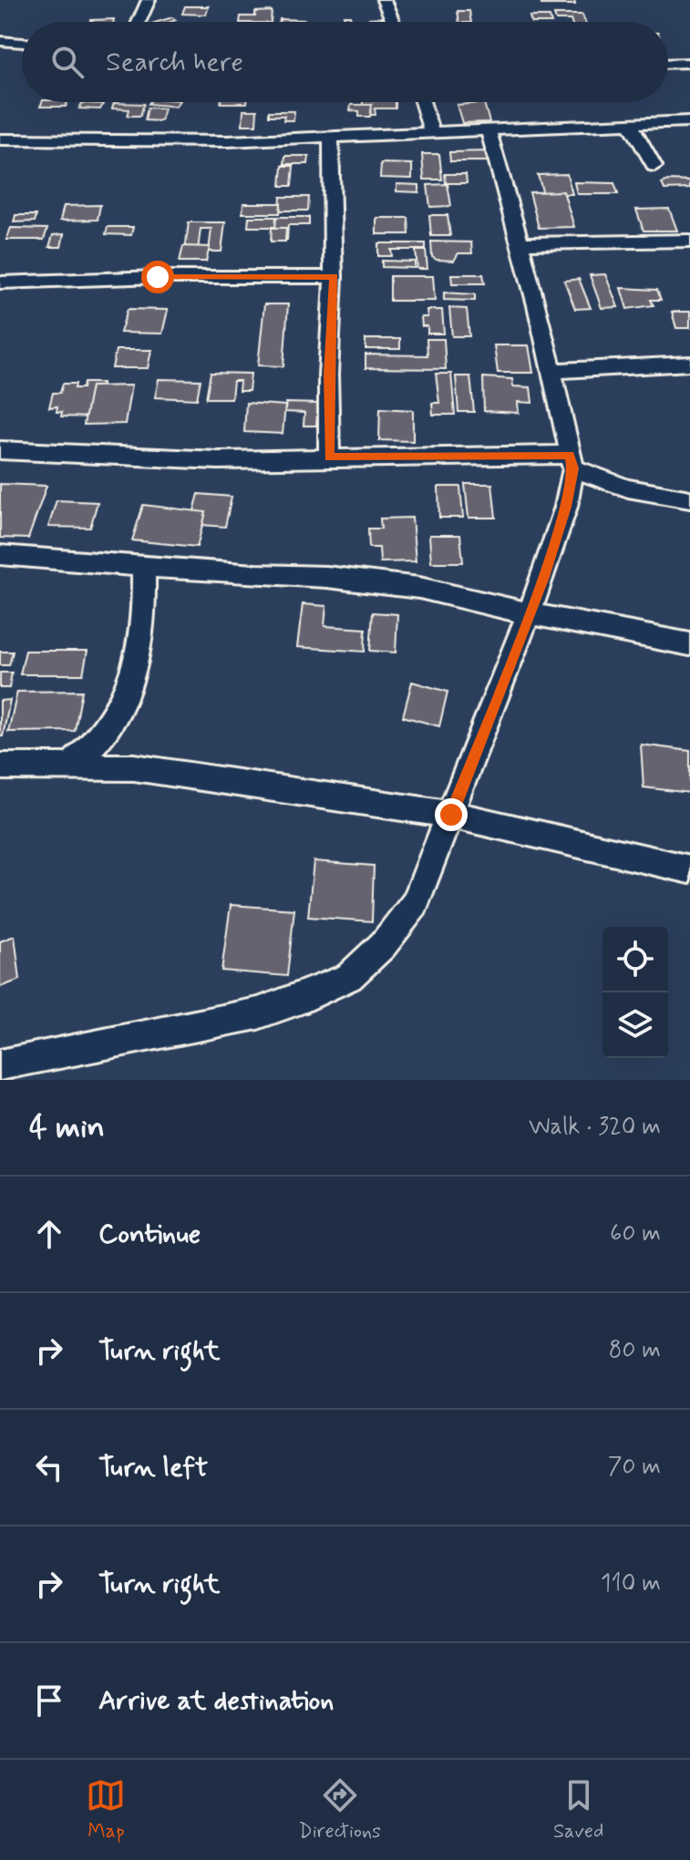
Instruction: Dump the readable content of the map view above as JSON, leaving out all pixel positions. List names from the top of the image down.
{
  "page": {
    "search": "Search here",
    "heading": ["4 min", "Walk · 320 m"],
    "list": [
      ["Continue", "60 m"],
      ["Turn right", "80 m"],
      ["Turn left", "70 m"],
      ["Turn right", "110 m"],
      "Arrive at destination"
    ],
    "nav": ["Map", "Directions", "Saved"]
  }
}
